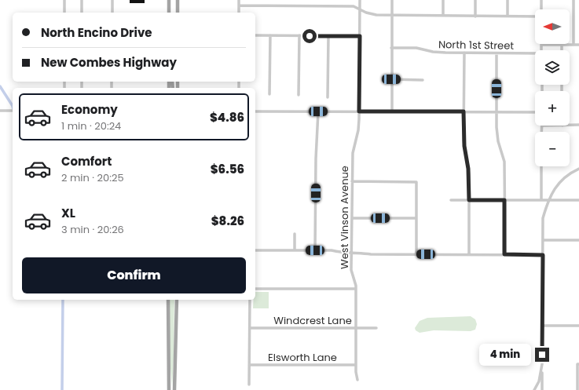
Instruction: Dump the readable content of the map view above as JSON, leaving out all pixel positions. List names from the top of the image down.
{
  "streets": {
    "street": [
      "North 1st Street",
      "West Vinson Avenue",
      "Windcrest Lane",
      "Elsworth Lane"
    ]
  },
  "crossings": [
    ["West Vinson Avenue", "Windcrest Lane"],
    ["West Vinson Avenue", "Elsworth Lane"]
  ],
  "north": "left",
  "page": {
    "map_buttons": ["+", "−"],
    "banner": ["North Encino Drive", "New Combes Highway"],
    "list": [
      {
        "name": "Economy",
        "note": "1 min · 20:24",
        "value": "$4.86"
      },
      {
        "name": "Comfort",
        "note": "2 min · 20:25",
        "value": "$6.56"
      },
      {
        "name": "XL",
        "note": "3 min · 20:26",
        "value": "$8.26"
      }
    ],
    "buttons": "Confirm",
    "bubble": "4 min"
  }
}
